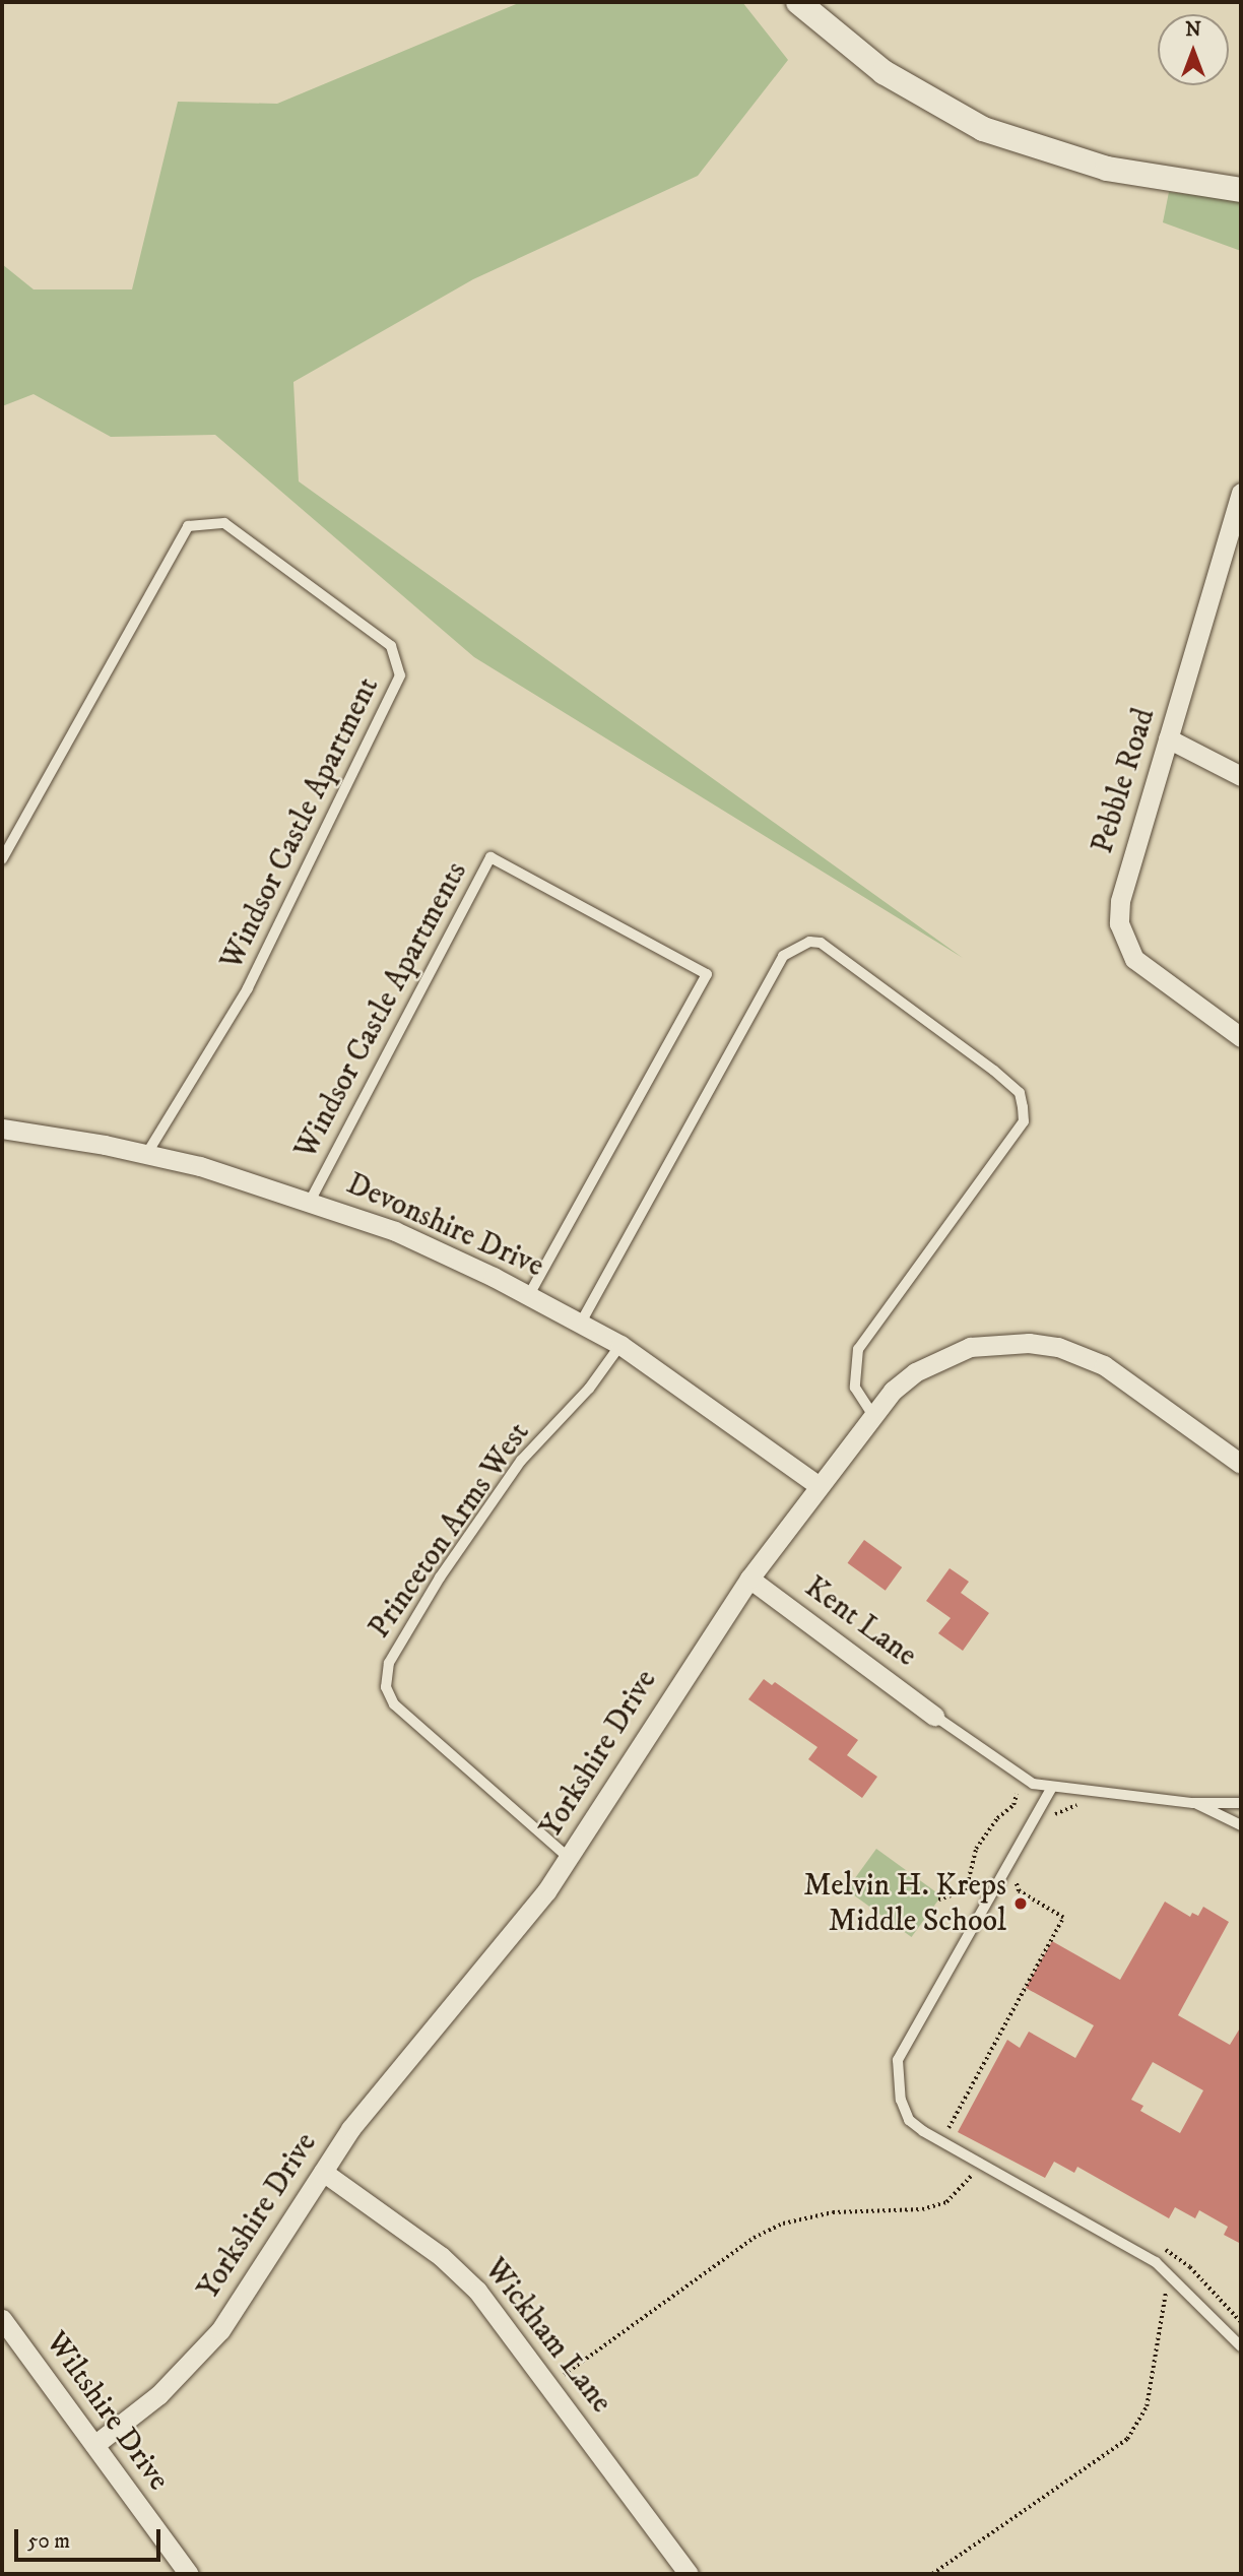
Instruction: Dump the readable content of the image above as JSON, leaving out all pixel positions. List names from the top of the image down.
{
  "streets": {
    "street": [
      "Pebble Road",
      "Devonshire Drive",
      "Kent Lane",
      "Yorkshire Drive",
      "Wickham Lane",
      "Wiltshire Drive"
    ],
    "lane": ["Windsor Castle Apartment", "Windsor Castle Apartments", "Princeton Arms West"]
  },
  "crossings": [
    ["Windsor Castle Apartment", "Devonshire Drive"],
    ["Windsor Castle Apartments", "Devonshire Drive"],
    ["Devonshire Drive", "Princeton Arms West"],
    ["Devonshire Drive", "Yorkshire Drive"],
    ["Princeton Arms West", "Yorkshire Drive"],
    ["Kent Lane", "Yorkshire Drive"],
    ["Yorkshire Drive", "Wickham Lane"],
    ["Yorkshire Drive", "Wiltshire Drive"]
  ],
  "places": ["Melvin H. Kreps Middle School"],
  "scale_bar": "50 m",
  "north": "top"
}
